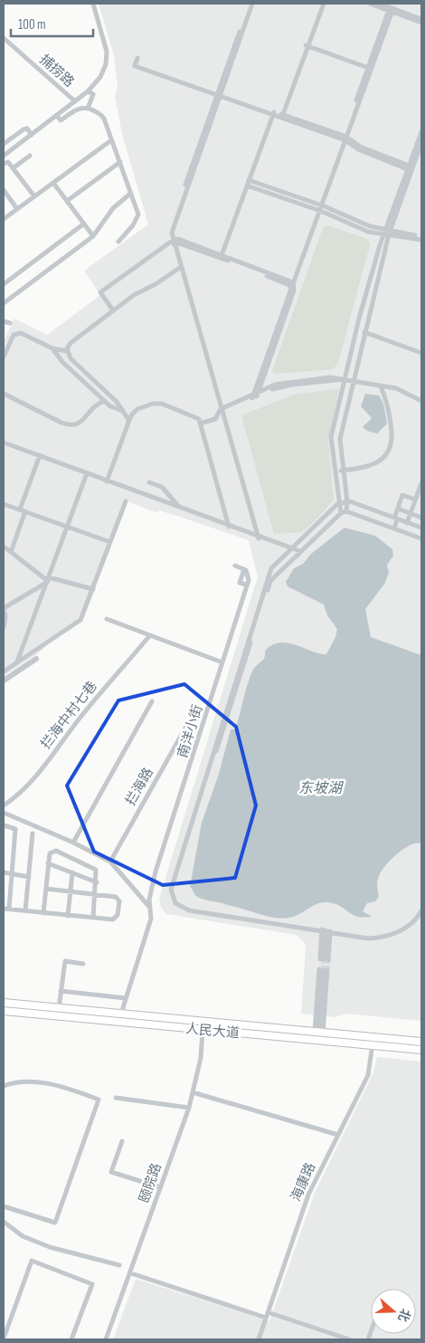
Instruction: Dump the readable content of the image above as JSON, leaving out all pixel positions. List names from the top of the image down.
{
  "streets": {
    "main road": ["人民大道"],
    "street": [
      "捕捞路",
      "拦海中村七巷",
      "南洋小街",
      "拦海路",
      "海康路",
      "颐院路"
    ]
  },
  "crossings": [
    ["南洋小街", "人民大道"],
    ["人民大道", "海康路"],
    ["人民大道", "颐院路"]
  ],
  "water": ["东坡湖"],
  "scale_bar": "100 m",
  "north": "right"
}
